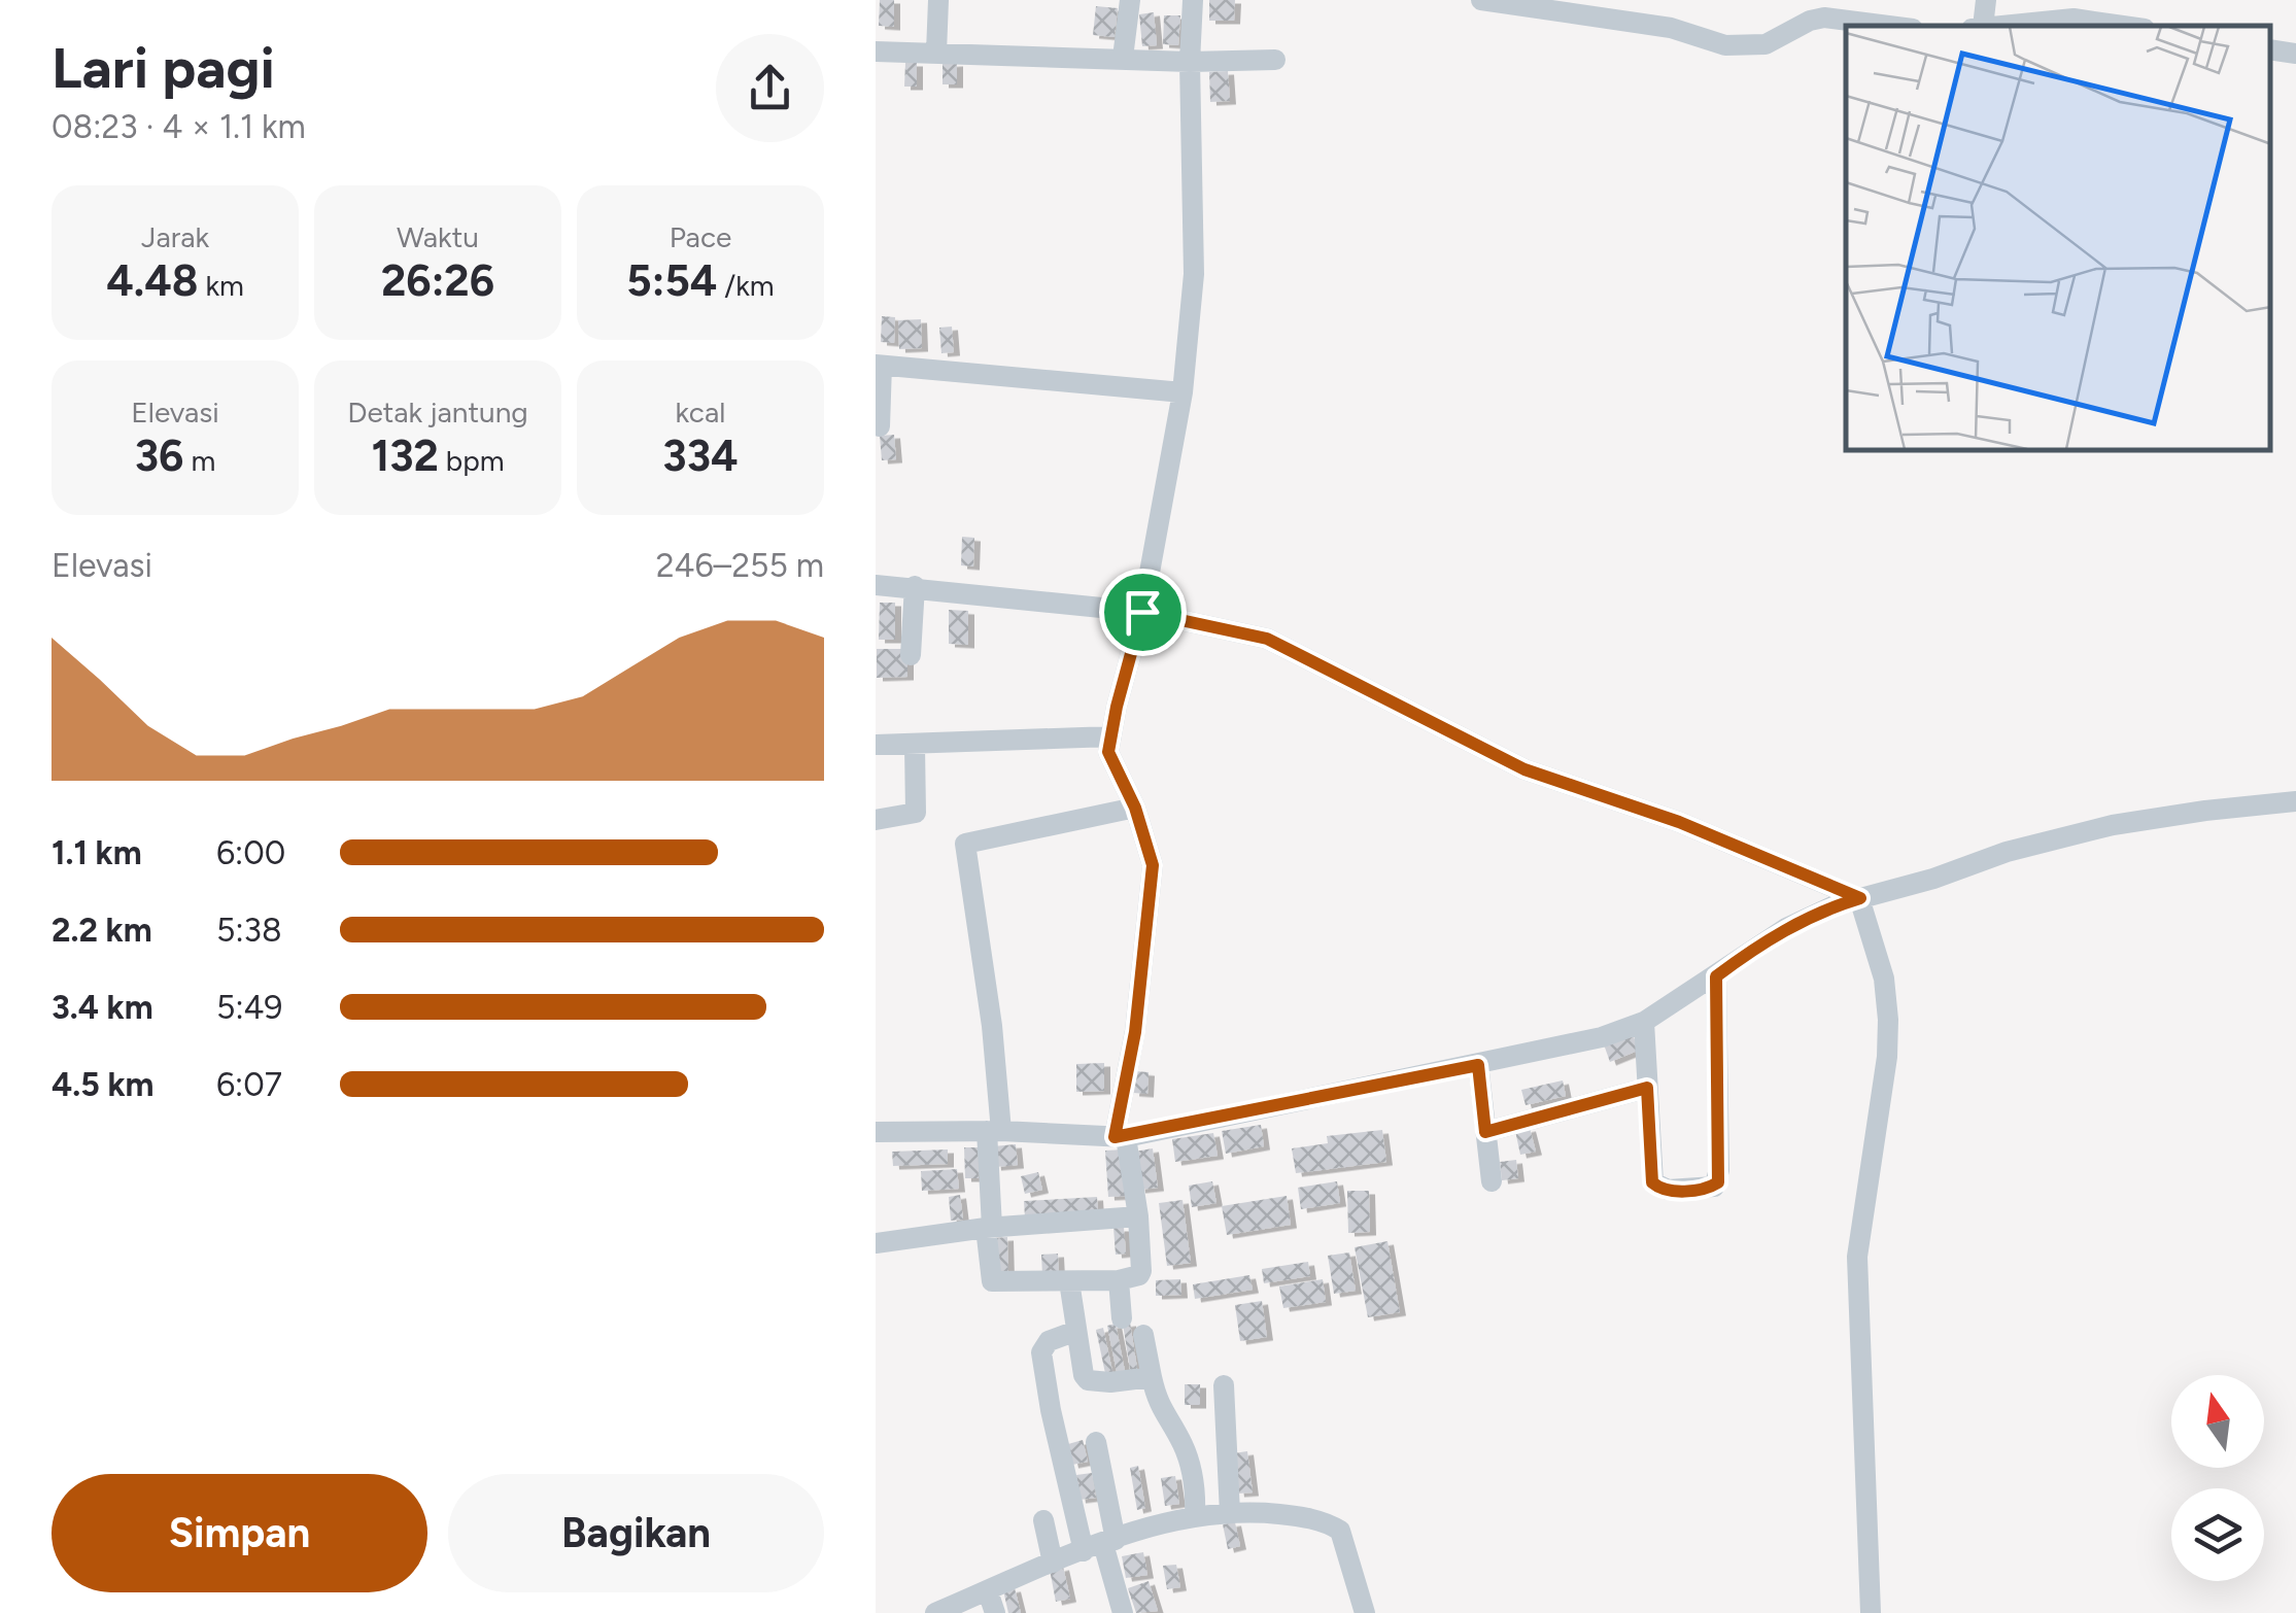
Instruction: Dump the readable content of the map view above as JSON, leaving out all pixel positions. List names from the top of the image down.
{
  "north": "top",
  "page": {
    "heading": ["Lari pagi", "08:23 · 4 × 1.1 km"],
    "stats": [
      ["Jarak", "4.48 km"],
      ["Waktu", "26:26"],
      ["Pace", "5:54 /km"],
      ["Elevasi", "36 m"],
      ["Detak jantung", "132 bpm"],
      ["kcal", "334"]
    ],
    "chart": ["Elevasi", "246–255 m"],
    "list": [
      {
        "name": "1.1 km",
        "note": "6:00"
      },
      {
        "name": "2.2 km",
        "note": "5:38"
      },
      {
        "name": "3.4 km",
        "note": "5:49"
      },
      {
        "name": "4.5 km",
        "note": "6:07"
      }
    ],
    "buttons": ["Simpan", "Bagikan"]
  }
}
